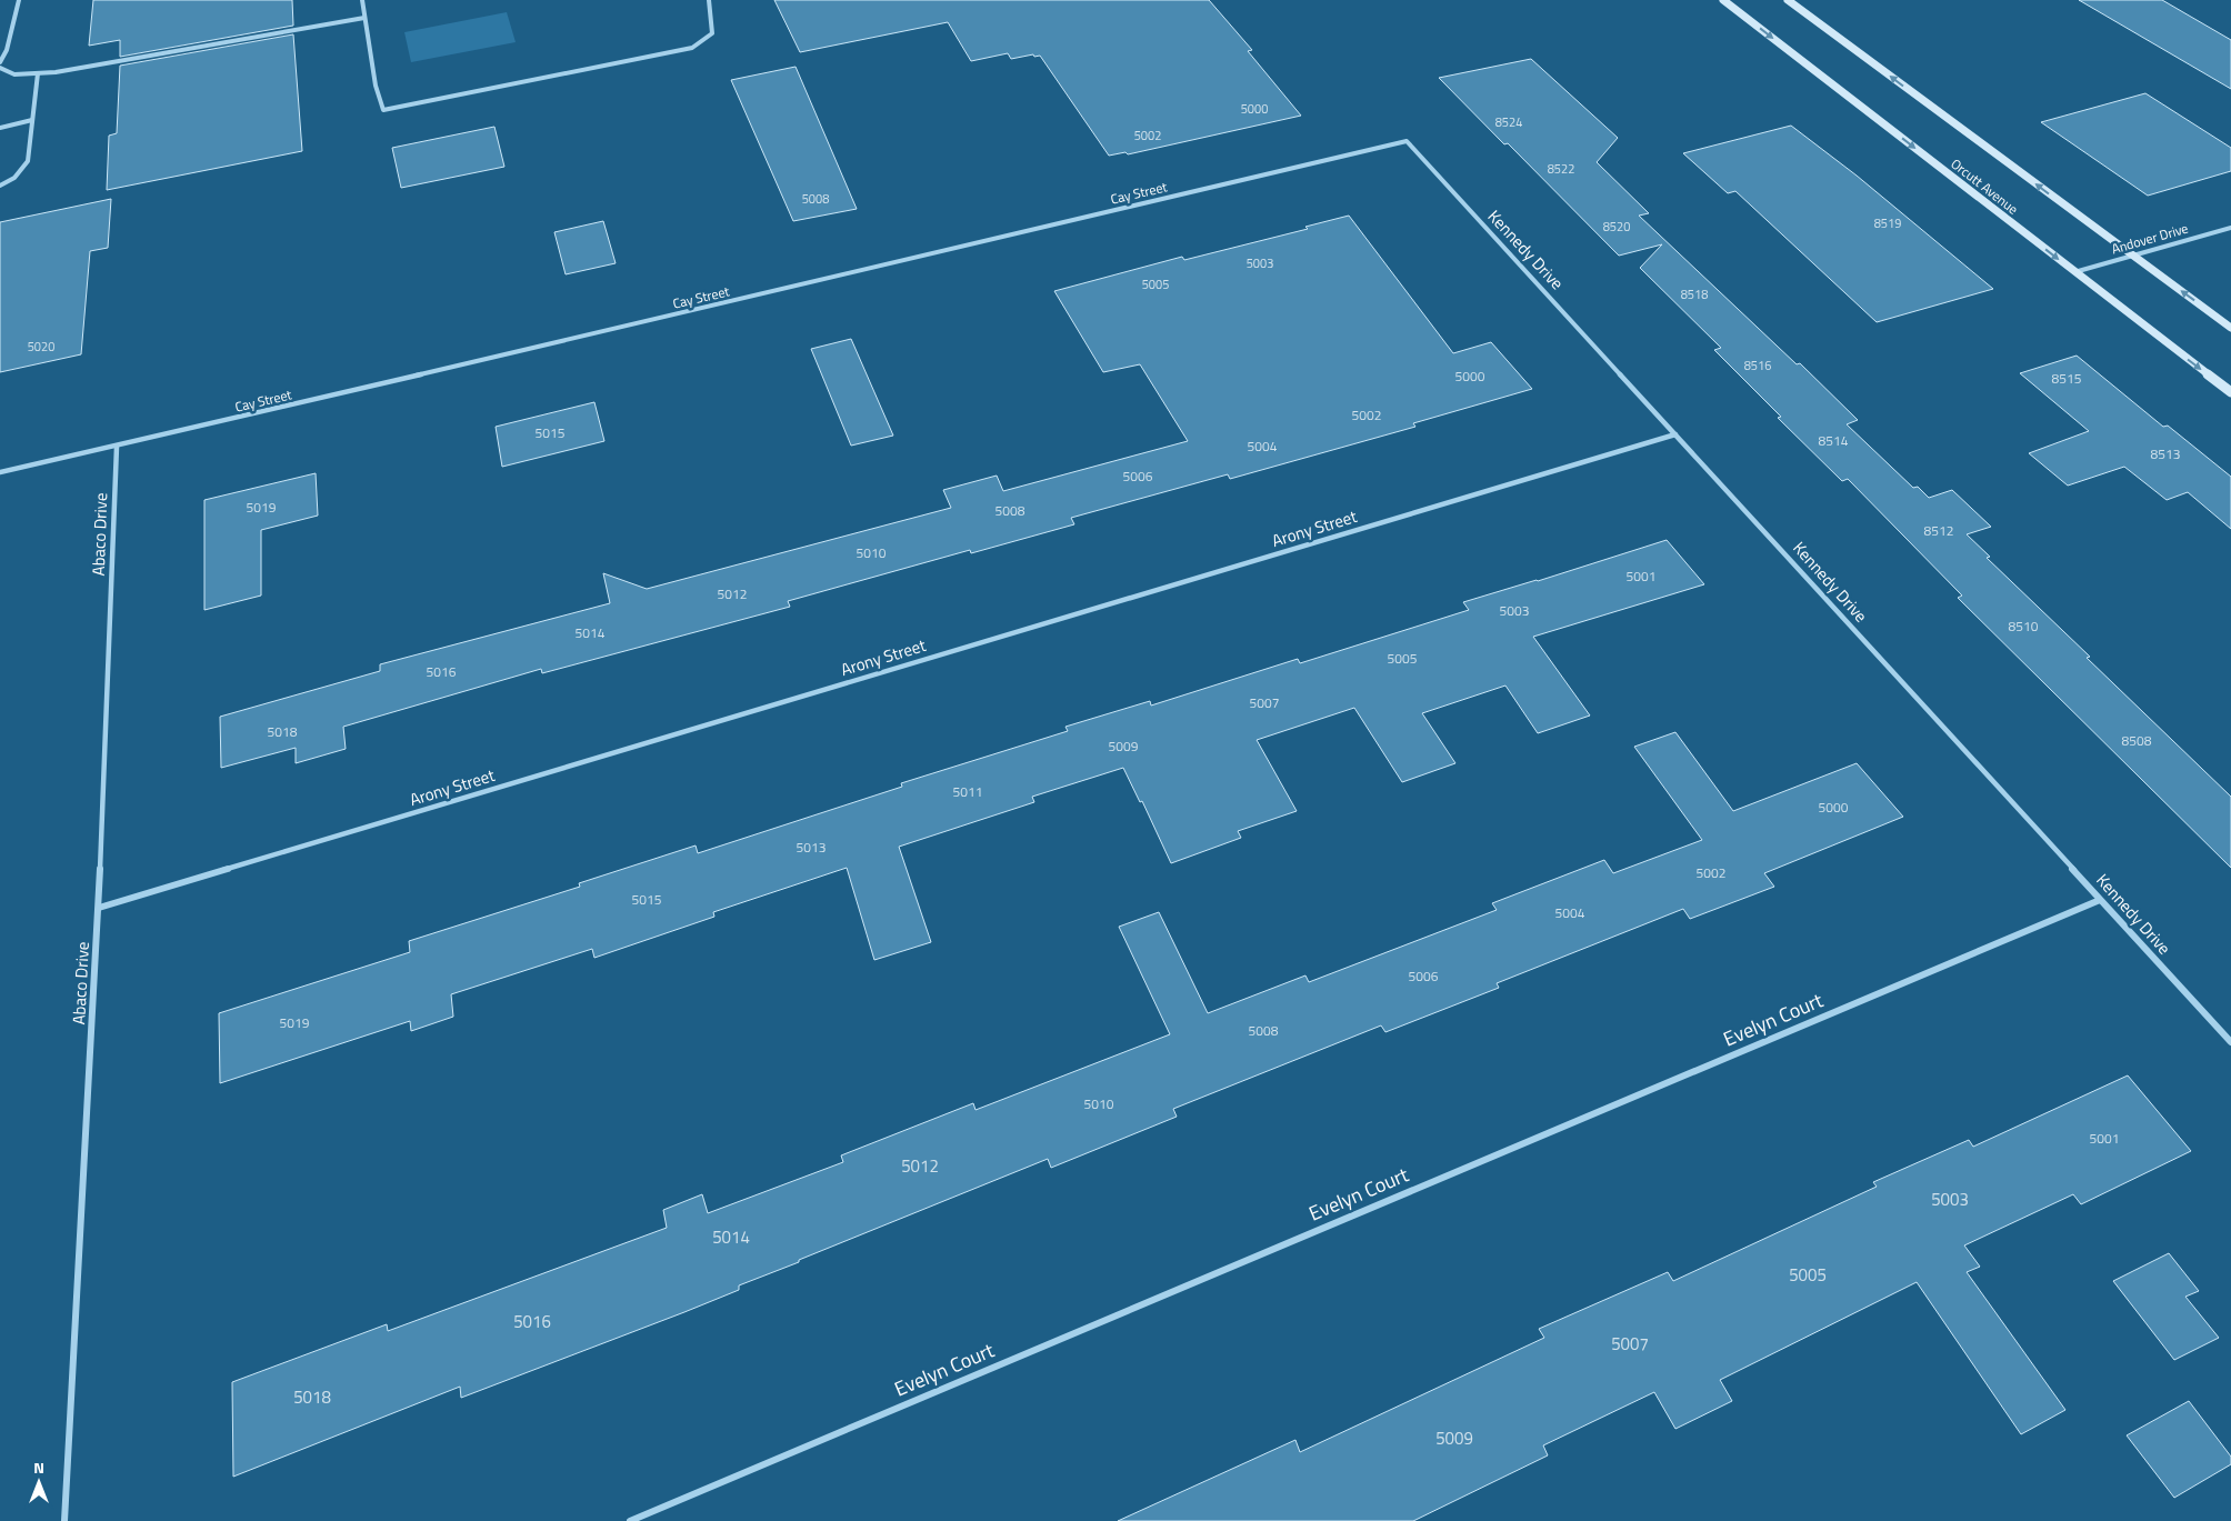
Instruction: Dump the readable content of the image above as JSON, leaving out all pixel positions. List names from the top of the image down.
{
  "streets": {
    "main road": ["Orcutt Avenue"],
    "street": [
      "Cay Street",
      "Andover Drive",
      "Kennedy Drive",
      "Arony Street",
      "Abaco Drive",
      "Evelyn Court"
    ]
  },
  "crossings": [
    ["Orcutt Avenue", "Andover Drive"],
    ["Cay Street", "Kennedy Drive"],
    ["Cay Street", "Abaco Drive"],
    ["Kennedy Drive", "Arony Street"],
    ["Kennedy Drive", "Evelyn Court"],
    ["Arony Street", "Abaco Drive"]
  ],
  "house_numbers": [
    "5000",
    "8524",
    "5002",
    "8522",
    "5008",
    "8519",
    "8520",
    "5003",
    "5005",
    "8518",
    "5020",
    "8516",
    "5000",
    "8515",
    "5002",
    "5015",
    "8514",
    "5004",
    "8513",
    "5006",
    "5019",
    "5008",
    "8512",
    "5010",
    "5001",
    "5012",
    "5003",
    "8510",
    "5014",
    "5005",
    "5016",
    "5007",
    "5018",
    "8508",
    "5009",
    "5011",
    "5000",
    "5013",
    "5002",
    "5015",
    "5004",
    "5006",
    "5019",
    "5008",
    "5010",
    "5001",
    "5012",
    "5003",
    "5014",
    "5005",
    "5016",
    "5007",
    "5018",
    "5009"
  ],
  "north": "top"
}
